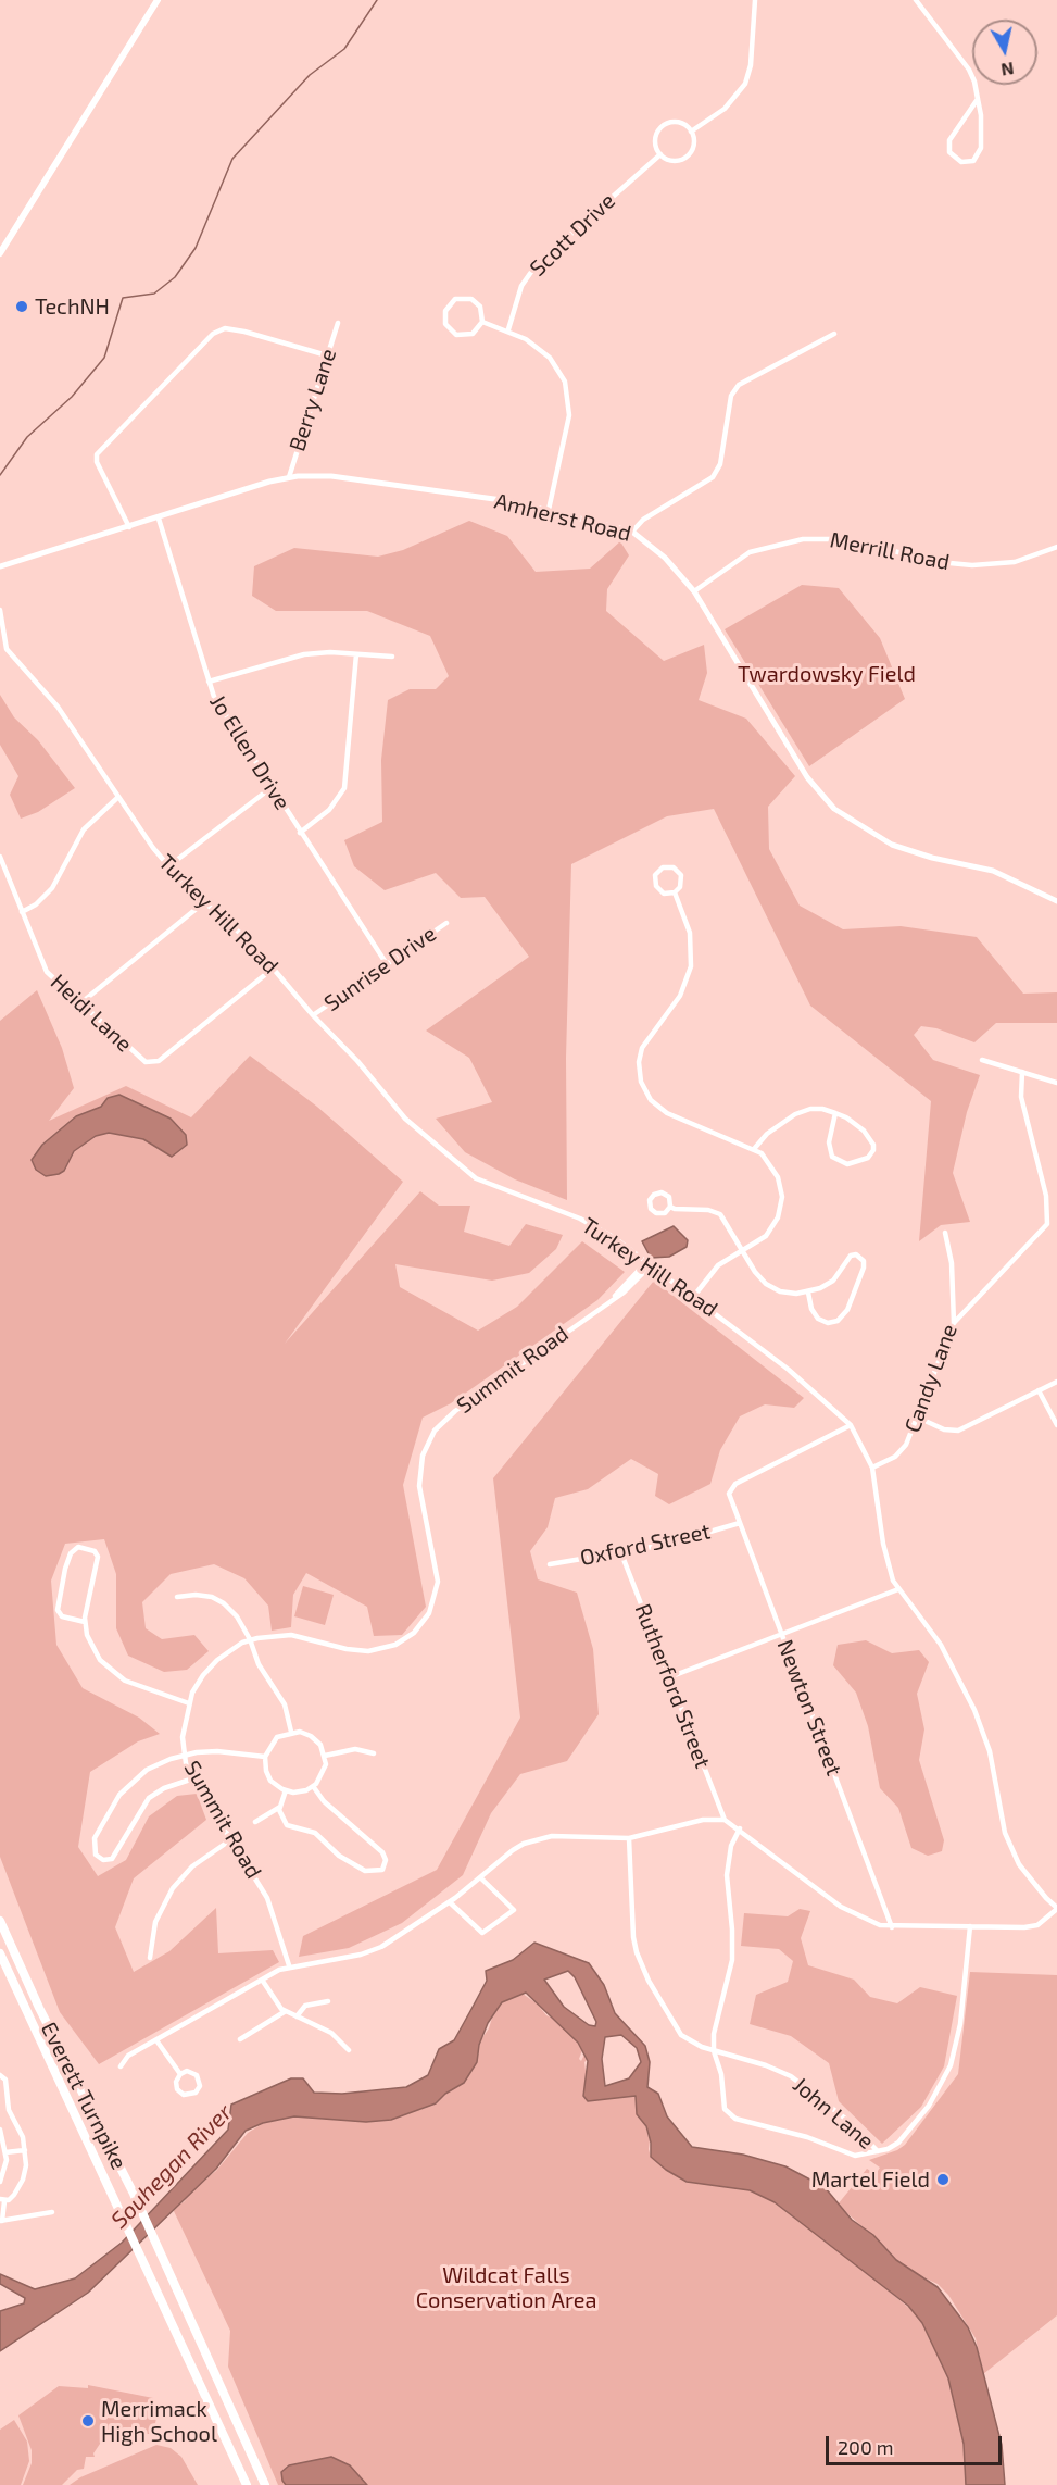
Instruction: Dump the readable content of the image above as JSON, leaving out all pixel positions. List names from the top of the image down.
{
  "streets": {
    "highway": ["Everett Turnpike"],
    "street": [
      "Scott Drive",
      "Berry Lane",
      "Amherst Road",
      "Merrill Road",
      "Jo Ellen Drive",
      "Turkey Hill Road",
      "Sunrise Drive",
      "Heidi Lane",
      "Summit Road",
      "Candy Lane",
      "Oxford Street",
      "Rutherford Street",
      "Newton Street",
      "John Lane"
    ]
  },
  "crossings": [
    ["Berry Lane", "Amherst Road"],
    ["Amherst Road", "Merrill Road"],
    ["Amherst Road", "Jo Ellen Drive"],
    ["Jo Ellen Drive", "Sunrise Drive"],
    ["Turkey Hill Road", "Sunrise Drive"],
    ["Turkey Hill Road", "Heidi Lane"],
    ["Turkey Hill Road", "Summit Road"],
    ["Turkey Hill Road", "Candy Lane"],
    ["Turkey Hill Road", "Newton Street"],
    ["Oxford Street", "Rutherford Street"],
    ["Oxford Street", "Newton Street"]
  ],
  "water": ["Souhegan River"],
  "parks": ["Twardowsky Field", "Wildcat Falls Conservation Area"],
  "places": ["TechNH", "Martel Field", "Merrimack High School"],
  "scale_bar": "200 m",
  "north": "bottom"
}
